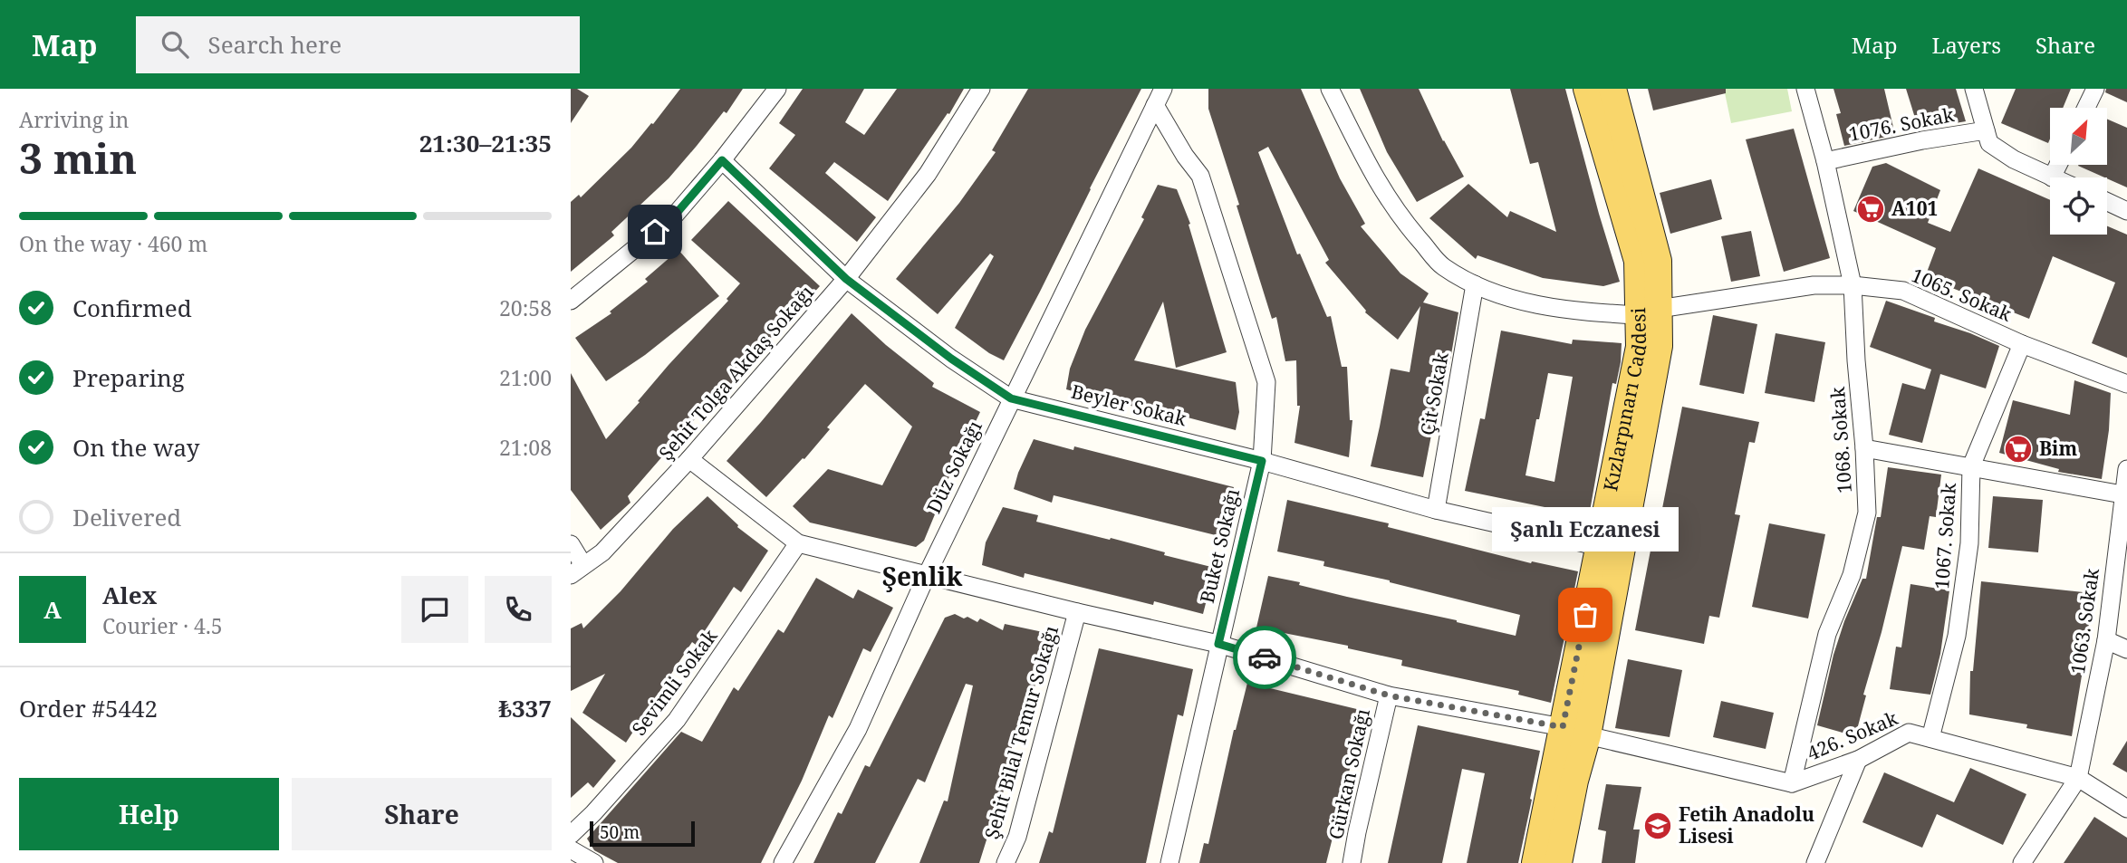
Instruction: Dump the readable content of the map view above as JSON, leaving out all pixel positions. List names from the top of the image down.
{
  "streets": {
    "main road": ["Kızlarpınarı Caddesi"],
    "street": [
      "1076. Sokak",
      "1065. Sokak",
      "Şehit Tolga Akdaş Sokağı",
      "Çit Sokak",
      "Beyler Sokak",
      "1068. Sokak",
      "Düz Sokağı",
      "1067. Sokak",
      "Buket Sokağı",
      "1063. Sokak",
      "Sevimli Sokak",
      "Şehit Bilal Temur Sokağı",
      "426. Sokak",
      "Gürkan Sokağı"
    ]
  },
  "crossings": [
    ["1076. Sokak", "1068. Sokak"],
    ["1065. Sokak", "Çit Sokak"],
    ["1065. Sokak", "Kızlarpınarı Caddesi"],
    ["1065. Sokak", "1068. Sokak"],
    ["1065. Sokak", "1067. Sokak"],
    ["Şehit Tolga Akdaş Sokağı", "Beyler Sokak"],
    ["Çit Sokak", "Beyler Sokak"],
    ["Kızlarpınarı Caddesi", "Beyler Sokak"],
    ["Kızlarpınarı Caddesi", "426. Sokak"],
    ["Beyler Sokak", "Düz Sokağı"],
    ["Beyler Sokak", "Buket Sokağı"],
    ["1068. Sokak", "426. Sokak"],
    ["Düz Sokağı", "Buket Sokağı"],
    ["Düz Sokağı", "426. Sokak"],
    ["1067. Sokak", "426. Sokak"],
    ["Buket Sokağı", "426. Sokak"],
    ["1063. Sokak", "426. Sokak"],
    ["Sevimli Sokak", "426. Sokak"],
    ["Şehit Bilal Temur Sokağı", "426. Sokak"],
    ["426. Sokak", "Gürkan Sokağı"]
  ],
  "districts": ["Şenlik"],
  "places": {
    "supermarket": ["A101", "Bim"],
    "other": ["Şanlı Eczanesi"],
    "school or university": ["Fetih Anadolu Lisesi"]
  },
  "scale_bar": "50 m",
  "north": "top right",
  "page": {
    "header": "Map",
    "search": "Search here",
    "nav": ["Map", "Layers", "Share"],
    "heading": ["3 min", "Arriving in", "21:30–21:35"],
    "panel": [
      "Alex",
      "Courier · 4.5",
      "Order #5442",
      "₺337"
    ],
    "bar": "On the way · 460 m",
    "list": [
      ["Confirmed", "20:58"],
      ["Preparing", "21:00"],
      ["On the way", "21:08"],
      "Delivered"
    ],
    "bubble": "Şanlı Eczanesi",
    "round": "A",
    "buttons": ["Help", "Share"],
    "scale": "50 m"
  }
}
